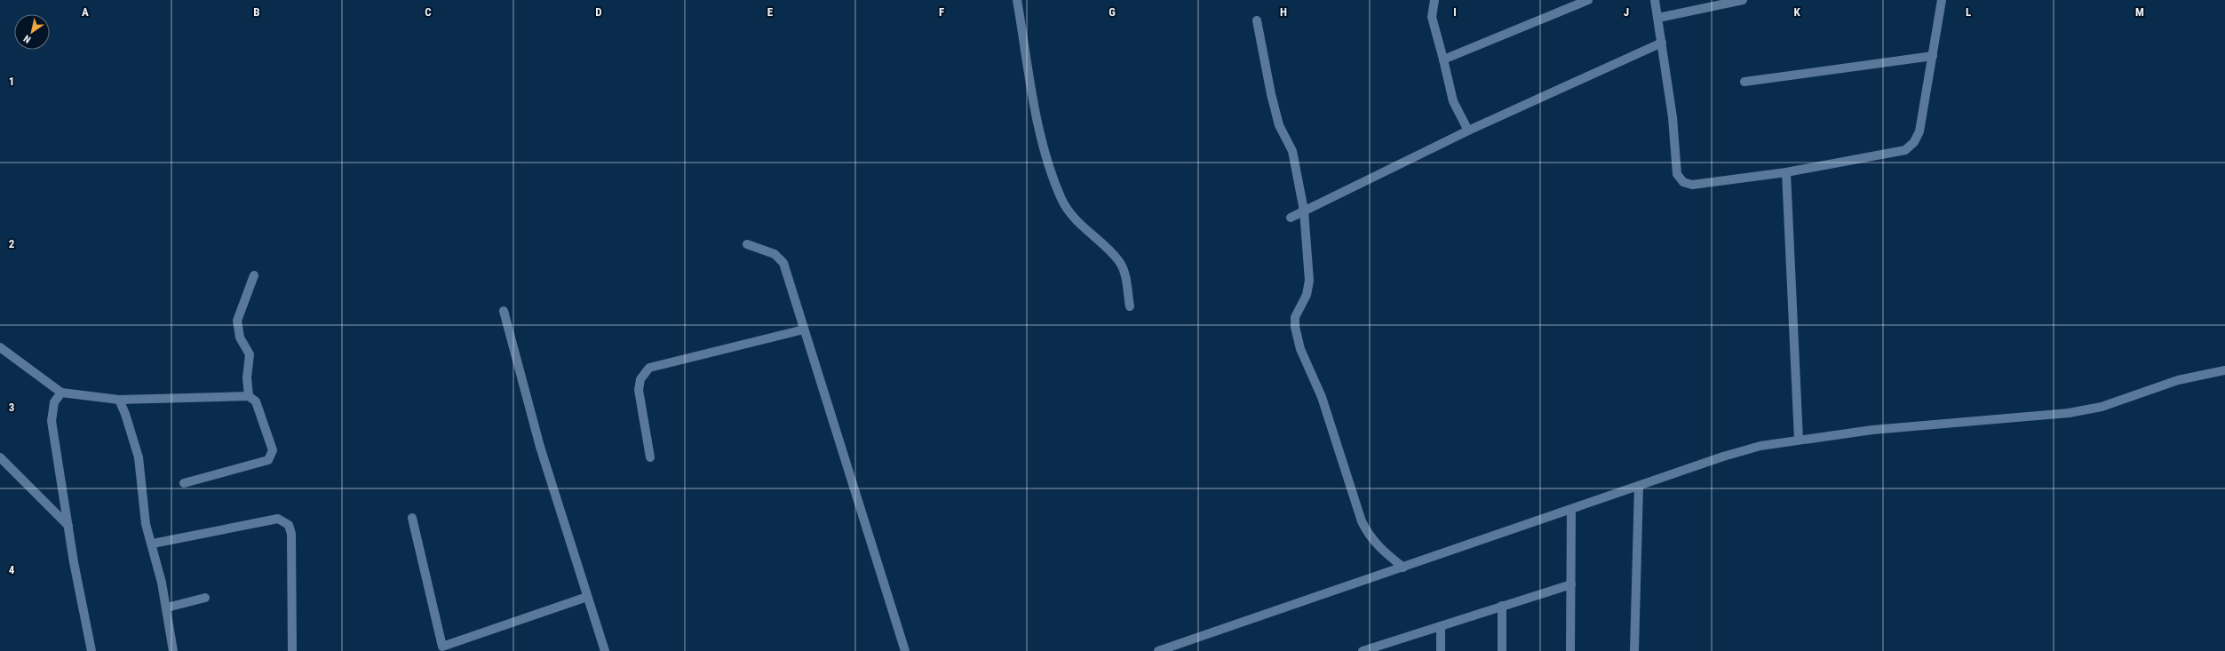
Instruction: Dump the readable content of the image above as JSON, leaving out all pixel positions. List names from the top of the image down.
{
  "north": "bottom left",
  "grid": {
    "columns": [
      "A",
      "B",
      "C",
      "D",
      "E",
      "F",
      "G",
      "H",
      "I",
      "J",
      "K",
      "L",
      "M"
    ],
    "rows": [
      "1",
      "2",
      "3",
      "4"
    ]
  }
}
